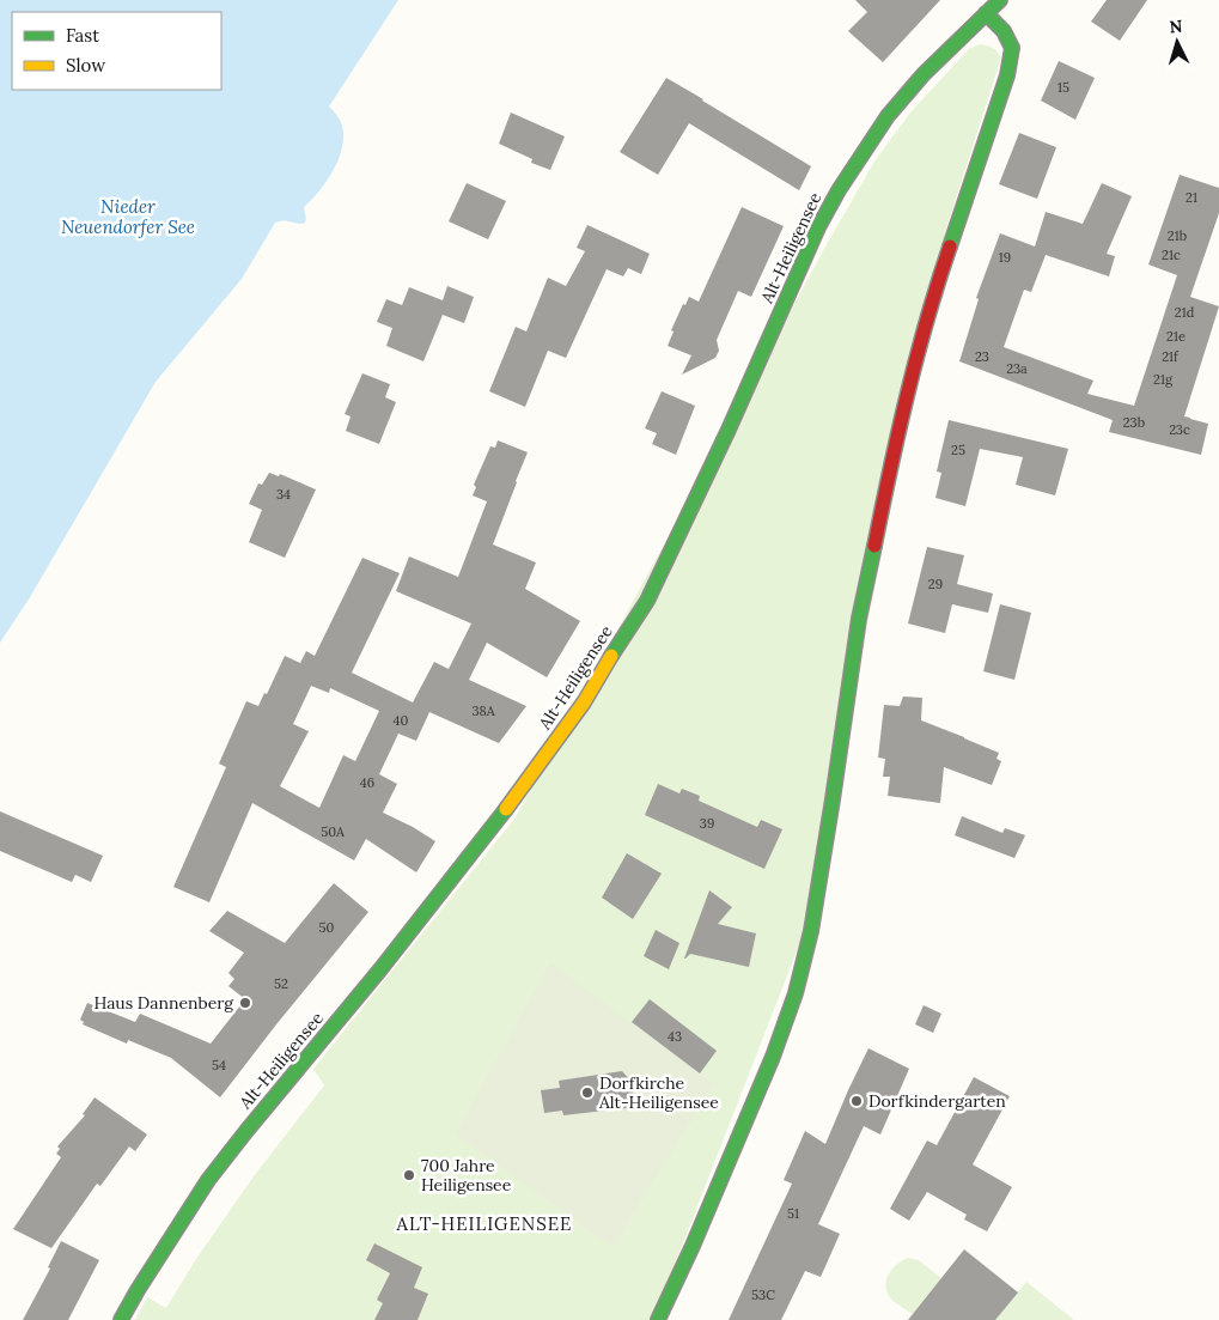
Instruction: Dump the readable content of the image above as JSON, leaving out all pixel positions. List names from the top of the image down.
{
  "streets": {
    "main road": ["Alt-Heiligensee"]
  },
  "districts": ["ALT-HEILIGENSEE"],
  "water": ["Nieder Neuendorfer See"],
  "places": [
    "Haus Dannenberg",
    "Dorfkirche Alt-Heiligensee",
    "Dorfkindergarten",
    "700 Jahre Heiligensee"
  ],
  "house_numbers": [
    "15",
    "21",
    "21b",
    "21c",
    "19",
    "21d",
    "21e",
    "23",
    "21f",
    "23a",
    "21g",
    "23b",
    "23c",
    "25",
    "34",
    "29",
    "38A",
    "40",
    "46",
    "39",
    "50A",
    "50",
    "52",
    "43",
    "54",
    "51",
    "53C"
  ],
  "legend": ["Fast", "Slow"],
  "north": "top"
}
